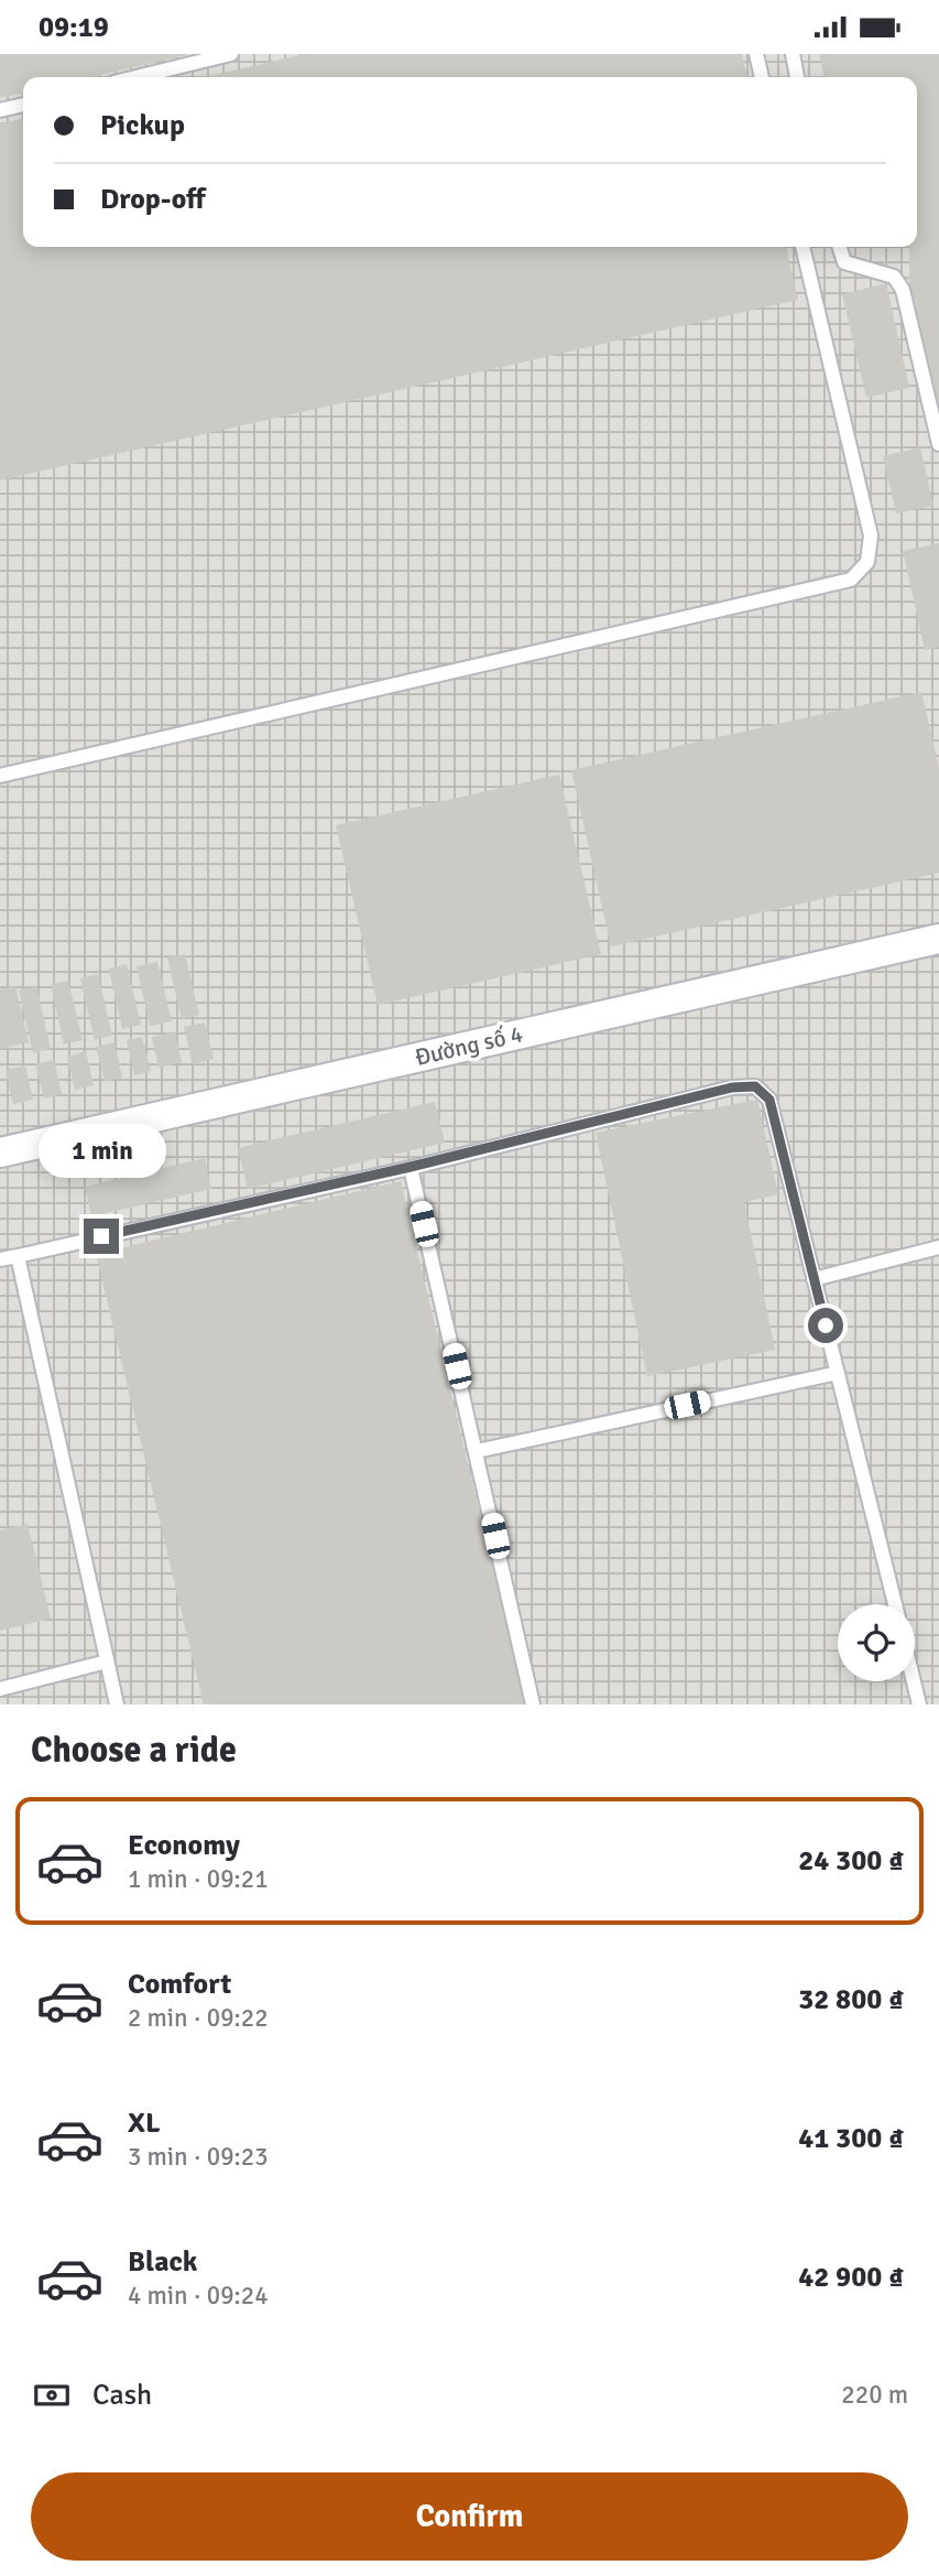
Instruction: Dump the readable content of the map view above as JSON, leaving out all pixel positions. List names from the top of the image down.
{
  "streets": {
    "street": ["Đường số 4"]
  },
  "page": {
    "status": "09:19",
    "banner": ["Pickup", "Drop-off"],
    "bubble": "1 min",
    "heading": "Choose a ride",
    "list": [
      {
        "name": "Economy",
        "note": "1 min · 09:21",
        "value": "24 300 ₫"
      },
      {
        "name": "Comfort",
        "note": "2 min · 09:22",
        "value": "32 800 ₫"
      },
      {
        "name": "XL",
        "note": "3 min · 09:23",
        "value": "41 300 ₫"
      },
      {
        "name": "Black",
        "note": "4 min · 09:24",
        "value": "42 900 ₫"
      }
    ],
    "pay": ["Cash", "220 m"],
    "buttons": "Confirm"
  }
}
